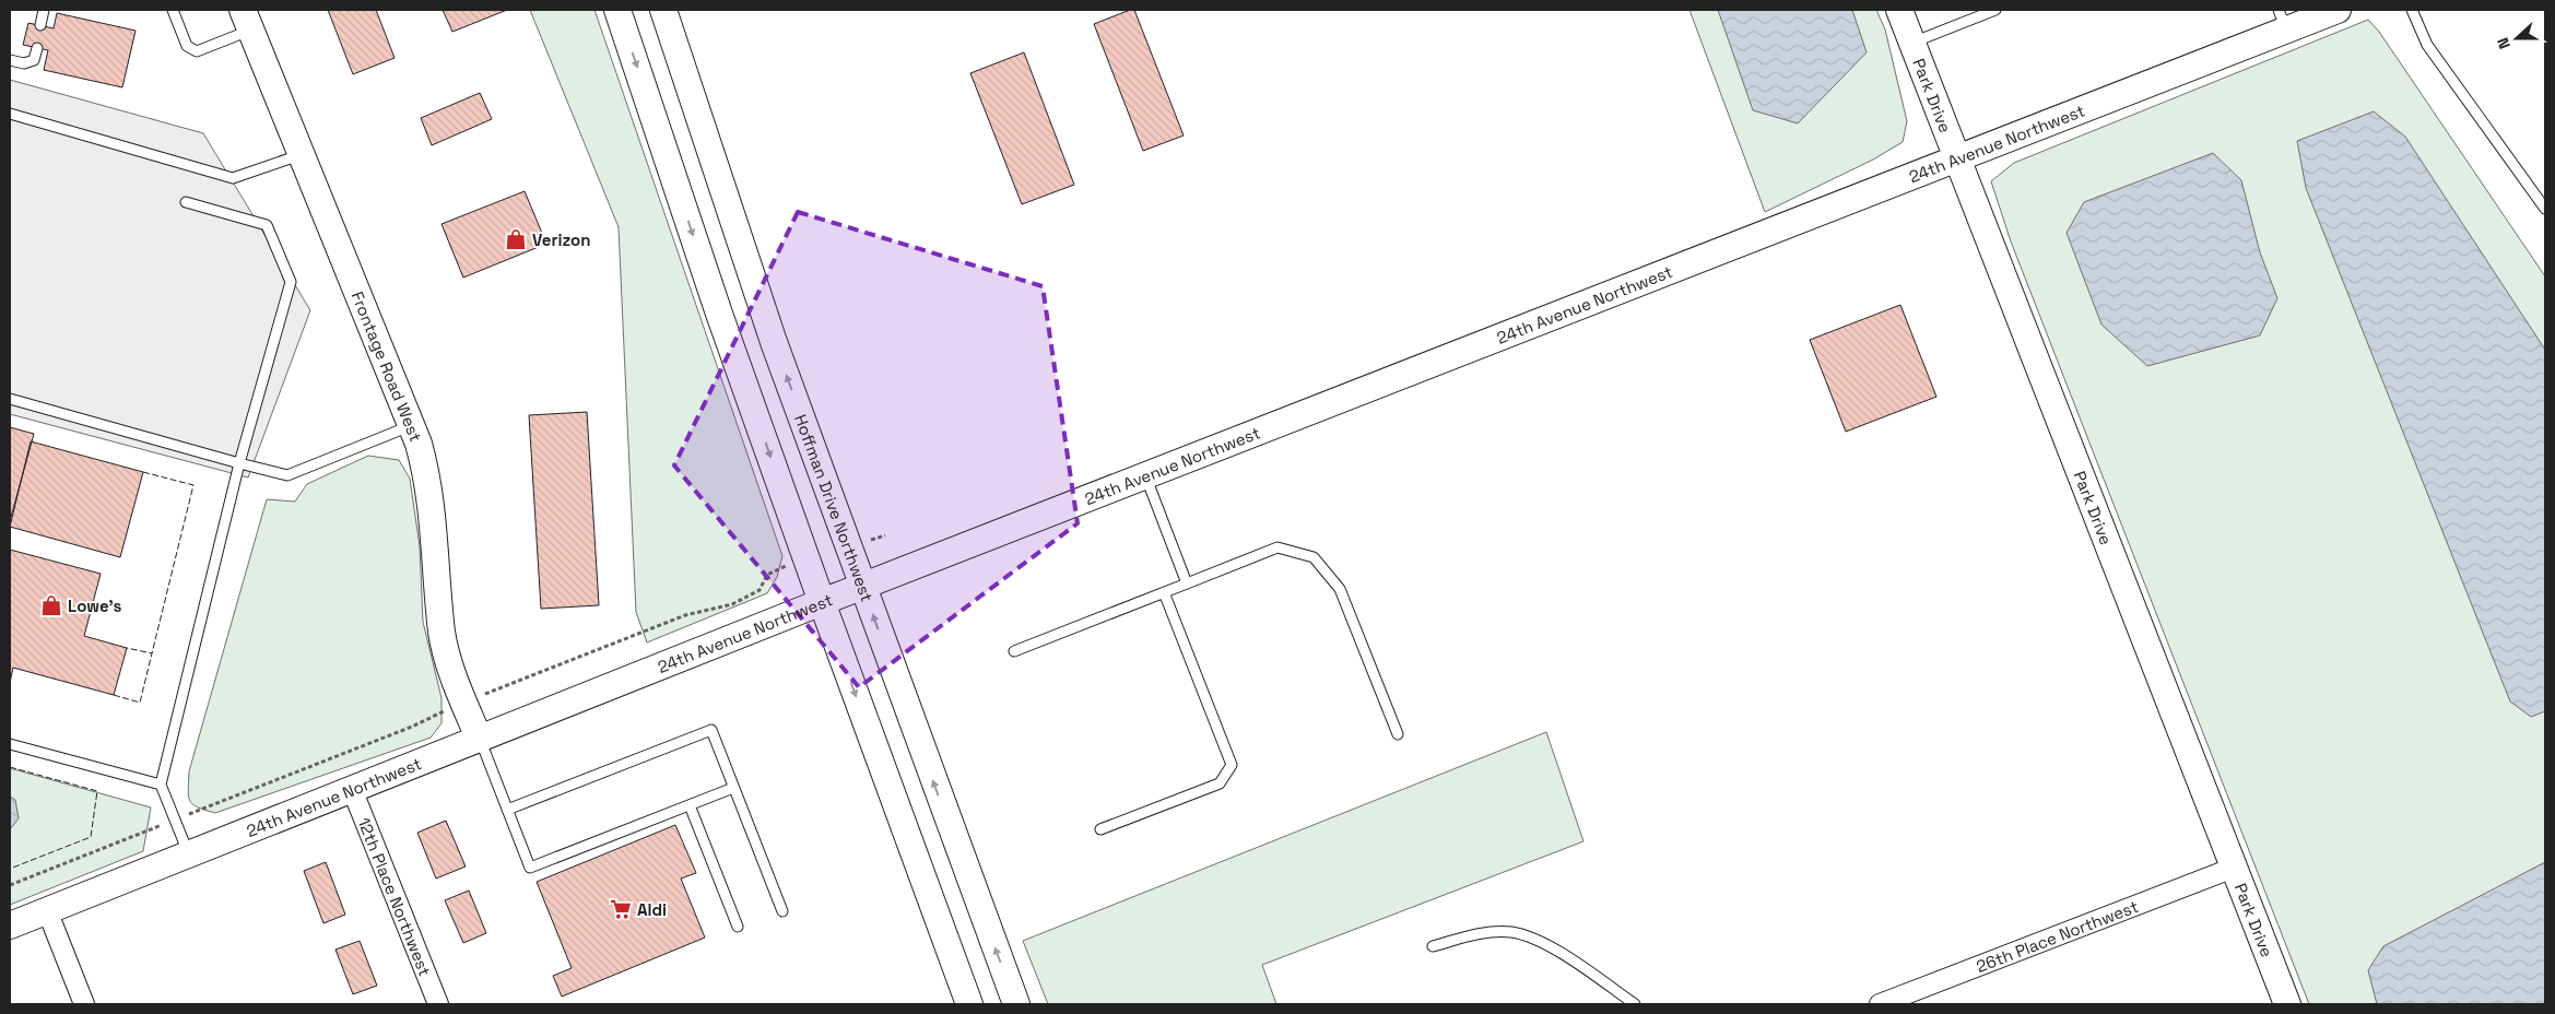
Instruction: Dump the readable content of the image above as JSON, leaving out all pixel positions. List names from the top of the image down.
{
  "streets": {
    "street": [
      "Park Drive",
      "24th Avenue Northwest",
      "Frontage Road West",
      "Hoffman Drive Northwest",
      "12th Place Northwest",
      "26th Place Northwest"
    ]
  },
  "crossings": [
    ["Park Drive", "24th Avenue Northwest"],
    ["Park Drive", "26th Place Northwest"],
    ["24th Avenue Northwest", "Frontage Road West"],
    ["24th Avenue Northwest", "Hoffman Drive Northwest"],
    ["24th Avenue Northwest", "12th Place Northwest"]
  ],
  "places": {
    "shop": ["Verizon", "Lowe's"],
    "supermarket": ["Aldi"]
  },
  "north": "left"
}
